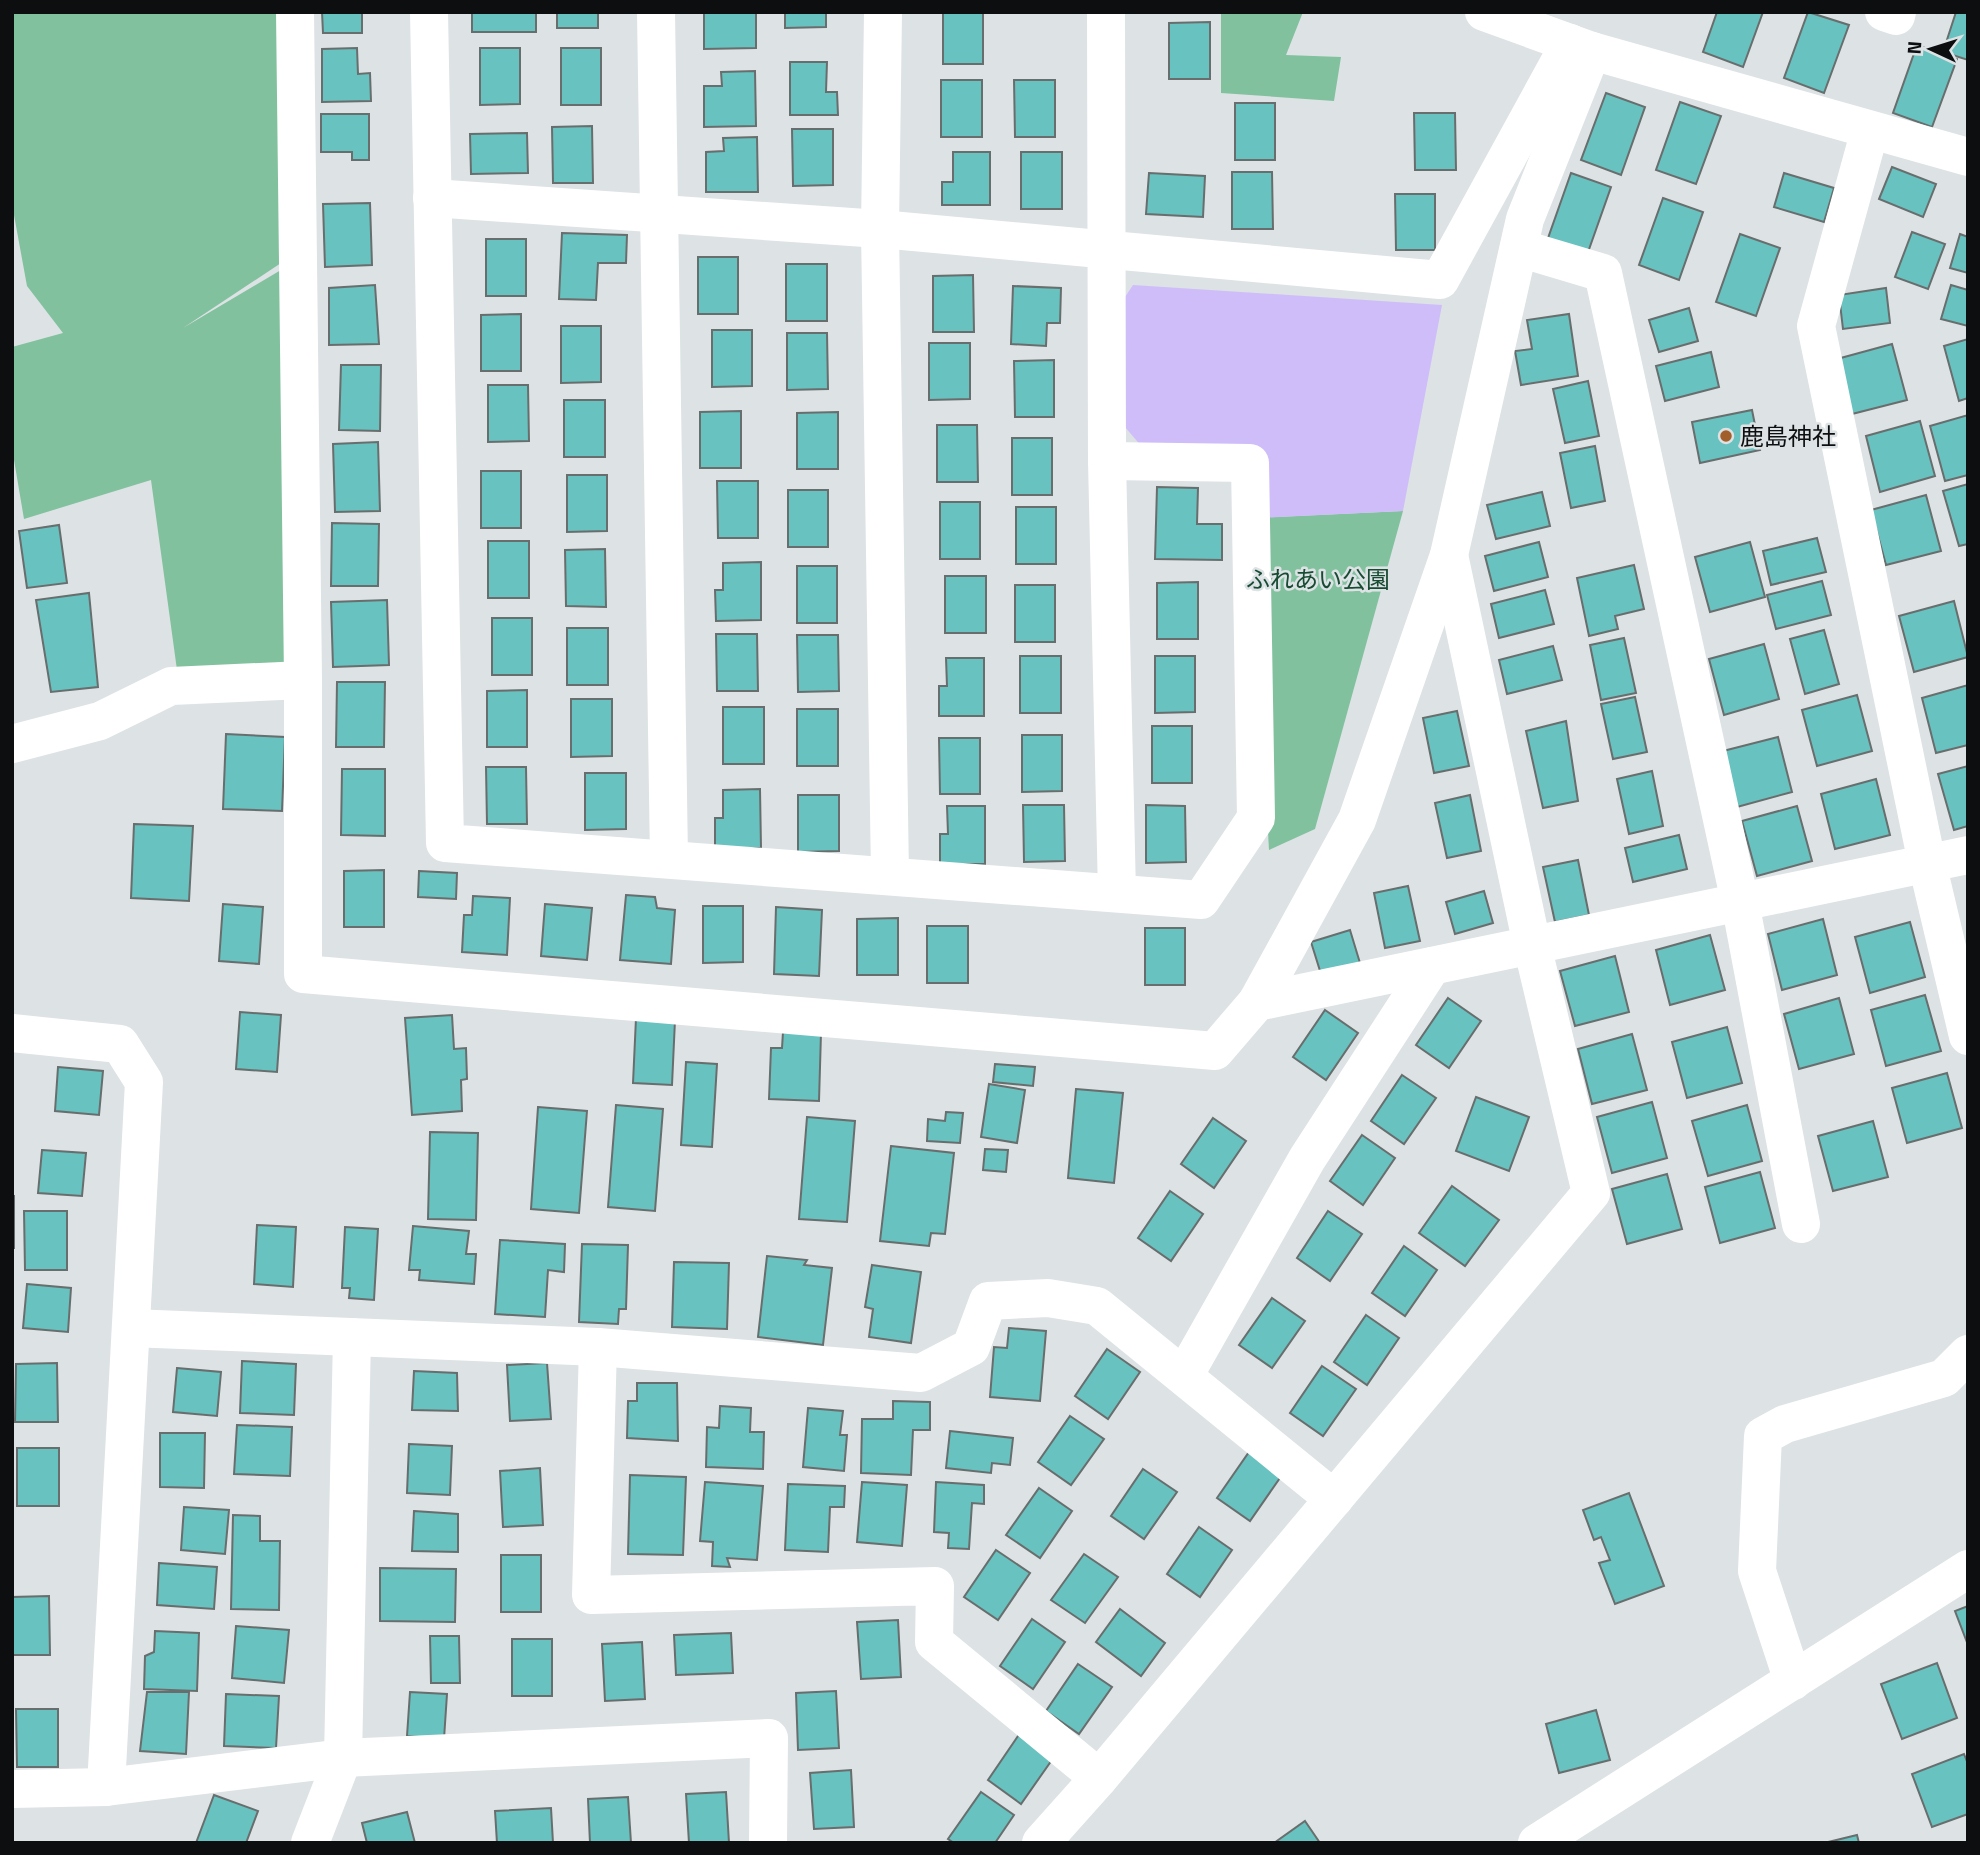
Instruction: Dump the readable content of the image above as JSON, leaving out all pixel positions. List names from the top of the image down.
{
  "parks": ["ふれあい公園"],
  "places": ["鹿島神社"],
  "north": "left"
}
